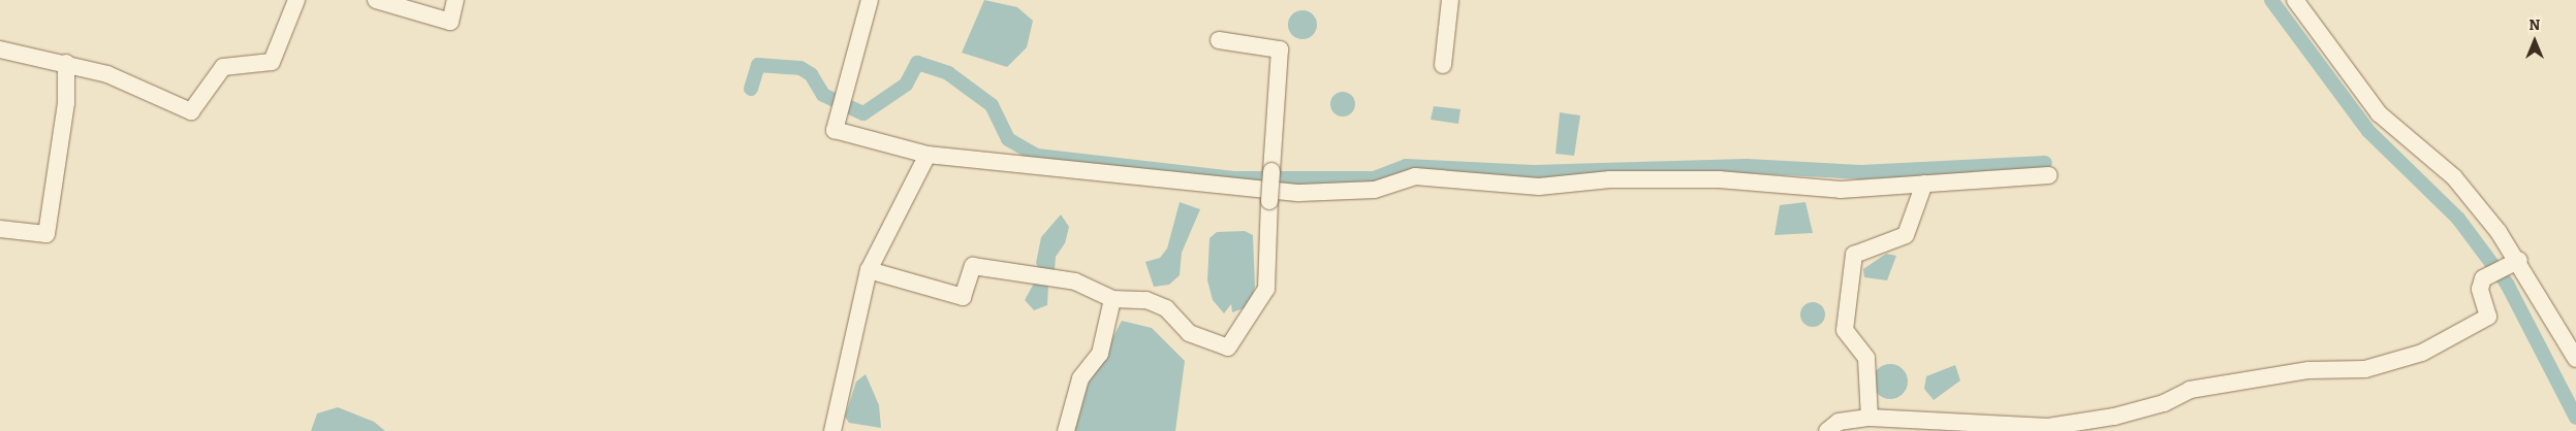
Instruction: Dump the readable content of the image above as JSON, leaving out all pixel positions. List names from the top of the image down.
{
  "north": "top"
}
